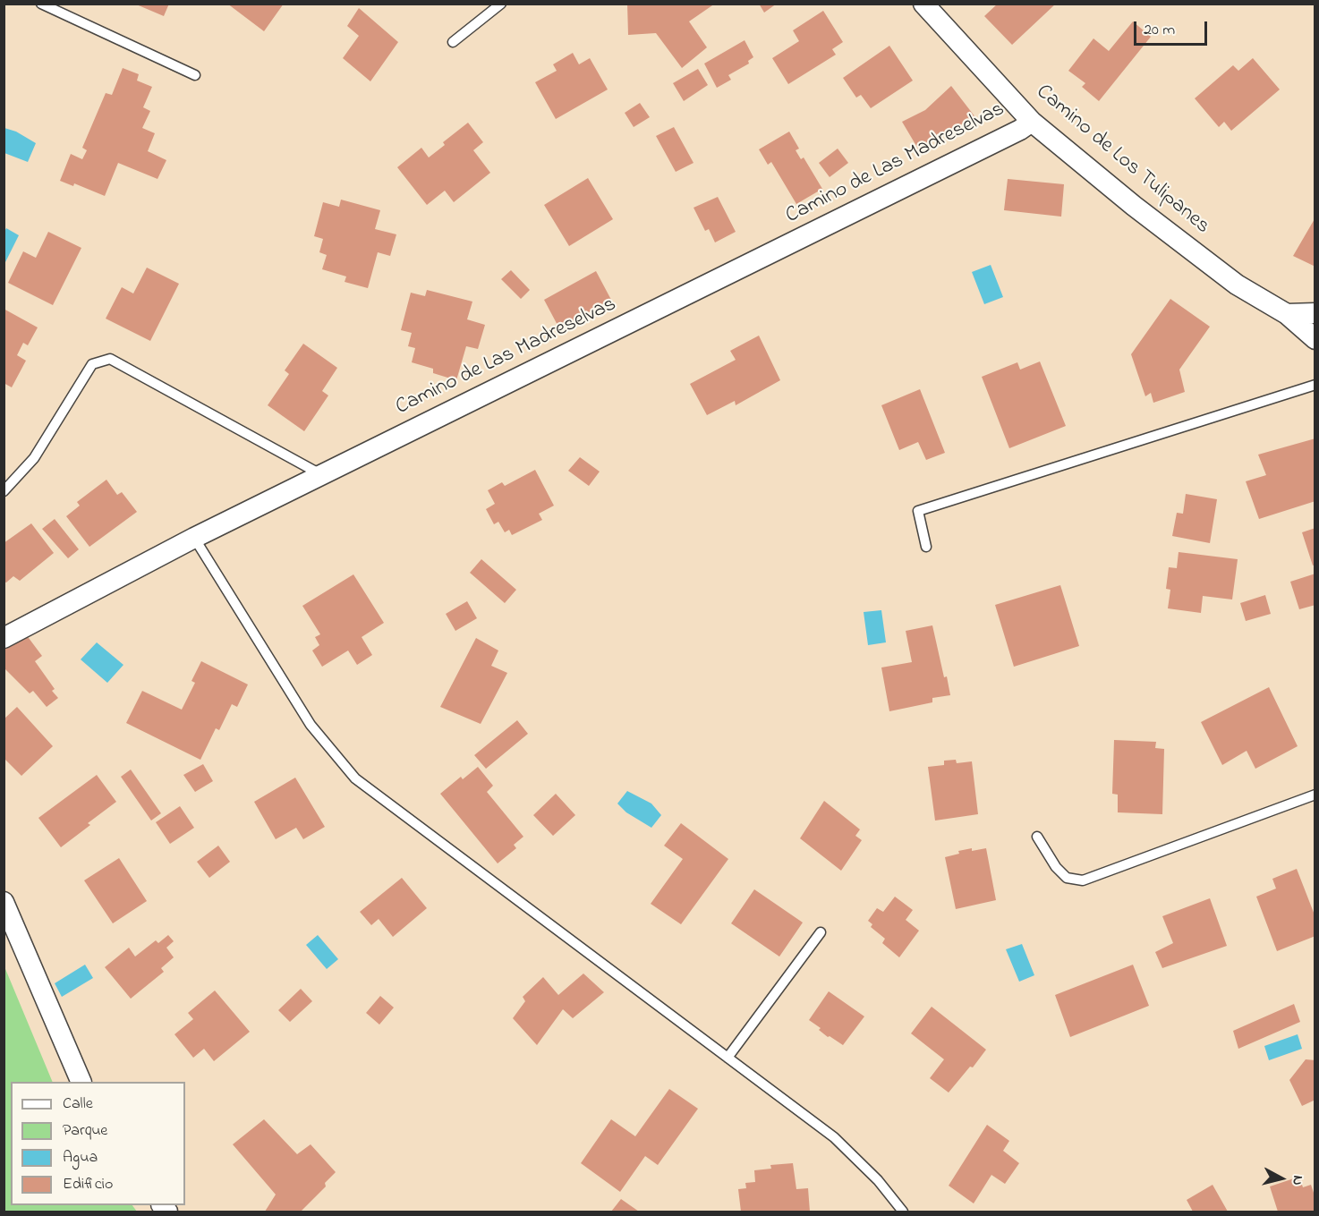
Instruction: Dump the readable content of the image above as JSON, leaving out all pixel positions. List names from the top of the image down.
{
  "streets": {
    "street": ["Camino de Los Tulipanes", "Camino de Las Madreselvas"]
  },
  "crossings": [
    ["Camino de Los Tulipanes", "Camino de Las Madreselvas"]
  ],
  "legend": [
    "Calle",
    "Parque",
    "Agua",
    "Edificio"
  ],
  "scale_bar": "20 m",
  "north": "right"
}
